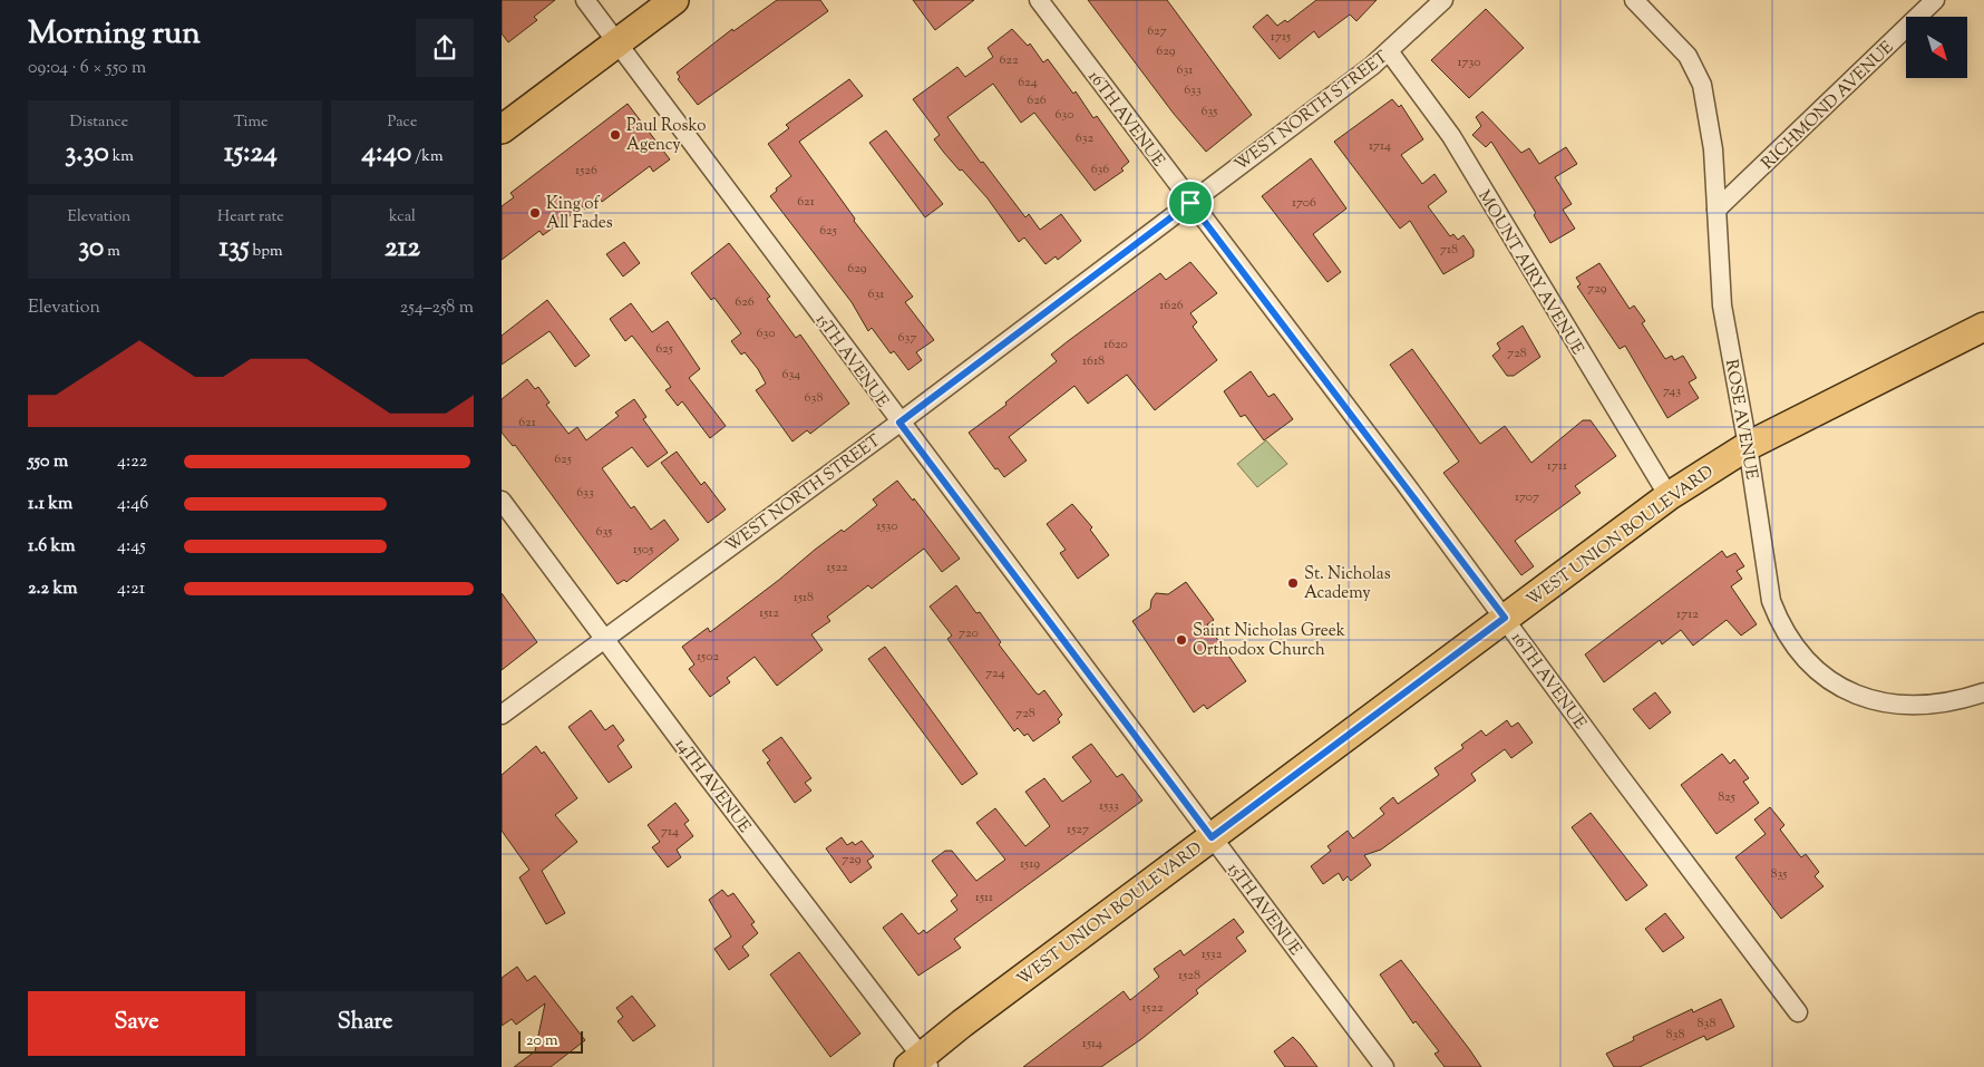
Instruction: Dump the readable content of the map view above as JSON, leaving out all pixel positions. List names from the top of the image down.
{
  "streets": {
    "main road": ["WEST UNION BOULEVARD"],
    "street": [
      "RICHMOND AVENUE",
      "WEST NORTH STREET",
      "16TH AVENUE",
      "MOUNT AIRY AVENUE",
      "15TH AVENUE",
      "ROSE AVENUE",
      "14TH AVENUE"
    ]
  },
  "crossings": [
    ["RICHMOND AVENUE", "ROSE AVENUE"],
    ["WEST NORTH STREET", "16TH AVENUE"],
    ["WEST NORTH STREET", "MOUNT AIRY AVENUE"],
    ["WEST NORTH STREET", "15TH AVENUE"],
    ["WEST NORTH STREET", "14TH AVENUE"],
    ["16TH AVENUE", "WEST UNION BOULEVARD"],
    ["MOUNT AIRY AVENUE", "WEST UNION BOULEVARD"],
    ["15TH AVENUE", "WEST UNION BOULEVARD"],
    ["ROSE AVENUE", "WEST UNION BOULEVARD"],
    ["WEST UNION BOULEVARD", "14TH AVENUE"]
  ],
  "places": [
    "Paul Rosko Agency",
    "King of All Fades",
    "St. Nicholas Academy",
    "Saint Nicholas Greek Orthodox Church"
  ],
  "house_numbers": [
    "627",
    "1715",
    "629",
    "622",
    "1730",
    "631",
    "624",
    "633",
    "626",
    "635",
    "630",
    "632",
    "1714",
    "636",
    "1526",
    "621",
    "1706",
    "625",
    "718",
    "629",
    "729",
    "631",
    "626",
    "1626",
    "630",
    "637",
    "1620",
    "625",
    "728",
    "1618",
    "634",
    "743",
    "638",
    "621",
    "625",
    "1711",
    "633",
    "1707",
    "1530",
    "635",
    "1505",
    "1522",
    "1518",
    "1512",
    "1712",
    "720",
    "1502",
    "724",
    "728",
    "825",
    "1533",
    "1527",
    "714",
    "729",
    "1519",
    "835",
    "1511",
    "1532",
    "1528",
    "1522",
    "838",
    "838",
    "1514"
  ],
  "scale_bar": "20 m",
  "north": "bottom right",
  "page": {
    "heading": ["Morning run", "09:04 · 6 × 550 m"],
    "stats": [
      ["Distance", "3.30 km"],
      ["Time", "15:24"],
      ["Pace", "4:40 /km"],
      ["Elevation", "30 m"],
      ["Heart rate", "135 bpm"],
      ["kcal", "212"]
    ],
    "chart": ["Elevation", "254–258 m"],
    "list": [
      {
        "name": "550 m",
        "note": "4:22"
      },
      {
        "name": "1.1 km",
        "note": "4:46"
      },
      {
        "name": "1.6 km",
        "note": "4:45"
      },
      {
        "name": "2.2 km",
        "note": "4:21"
      }
    ],
    "buttons": ["Save", "Share"],
    "scale": "20 m"
  }
}
